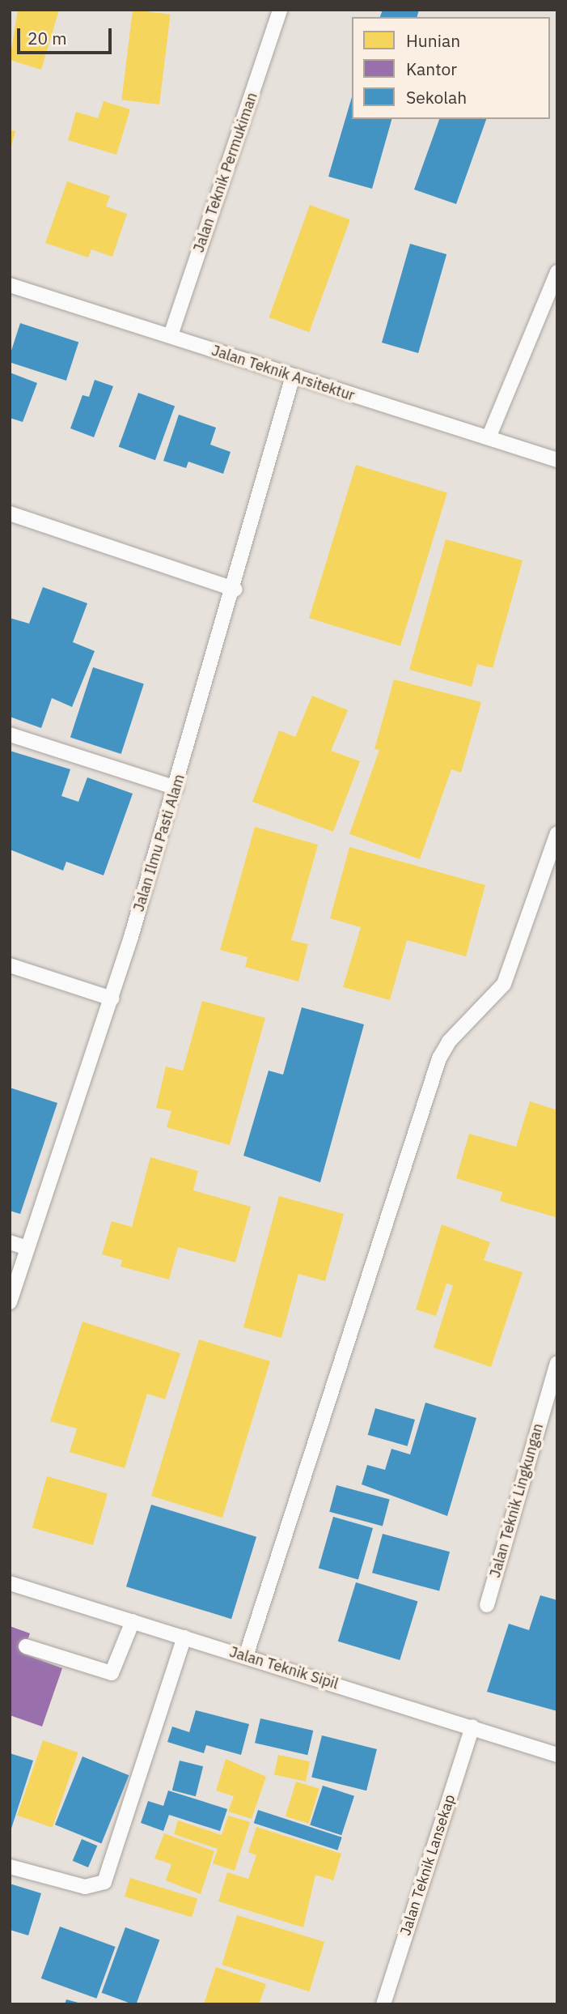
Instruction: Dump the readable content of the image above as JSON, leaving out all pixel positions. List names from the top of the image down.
{
  "streets": {
    "lane": [
      "Jalan Teknik Permukiman",
      "Jalan Teknik Arsitektur",
      "Jalan Ilmu Pasti Alam",
      "Jalan Teknik Lingkungan",
      "Jalan Teknik Sipil",
      "Jalan Teknik Lansekap"
    ]
  },
  "crossings": [
    ["Jalan Teknik Permukiman", "Jalan Teknik Arsitektur"],
    ["Jalan Teknik Arsitektur", "Jalan Ilmu Pasti Alam"],
    ["Jalan Teknik Sipil", "Jalan Teknik Lansekap"]
  ],
  "legend": ["Hunian", "Kantor", "Sekolah"],
  "scale_bar": "20 m"
}
